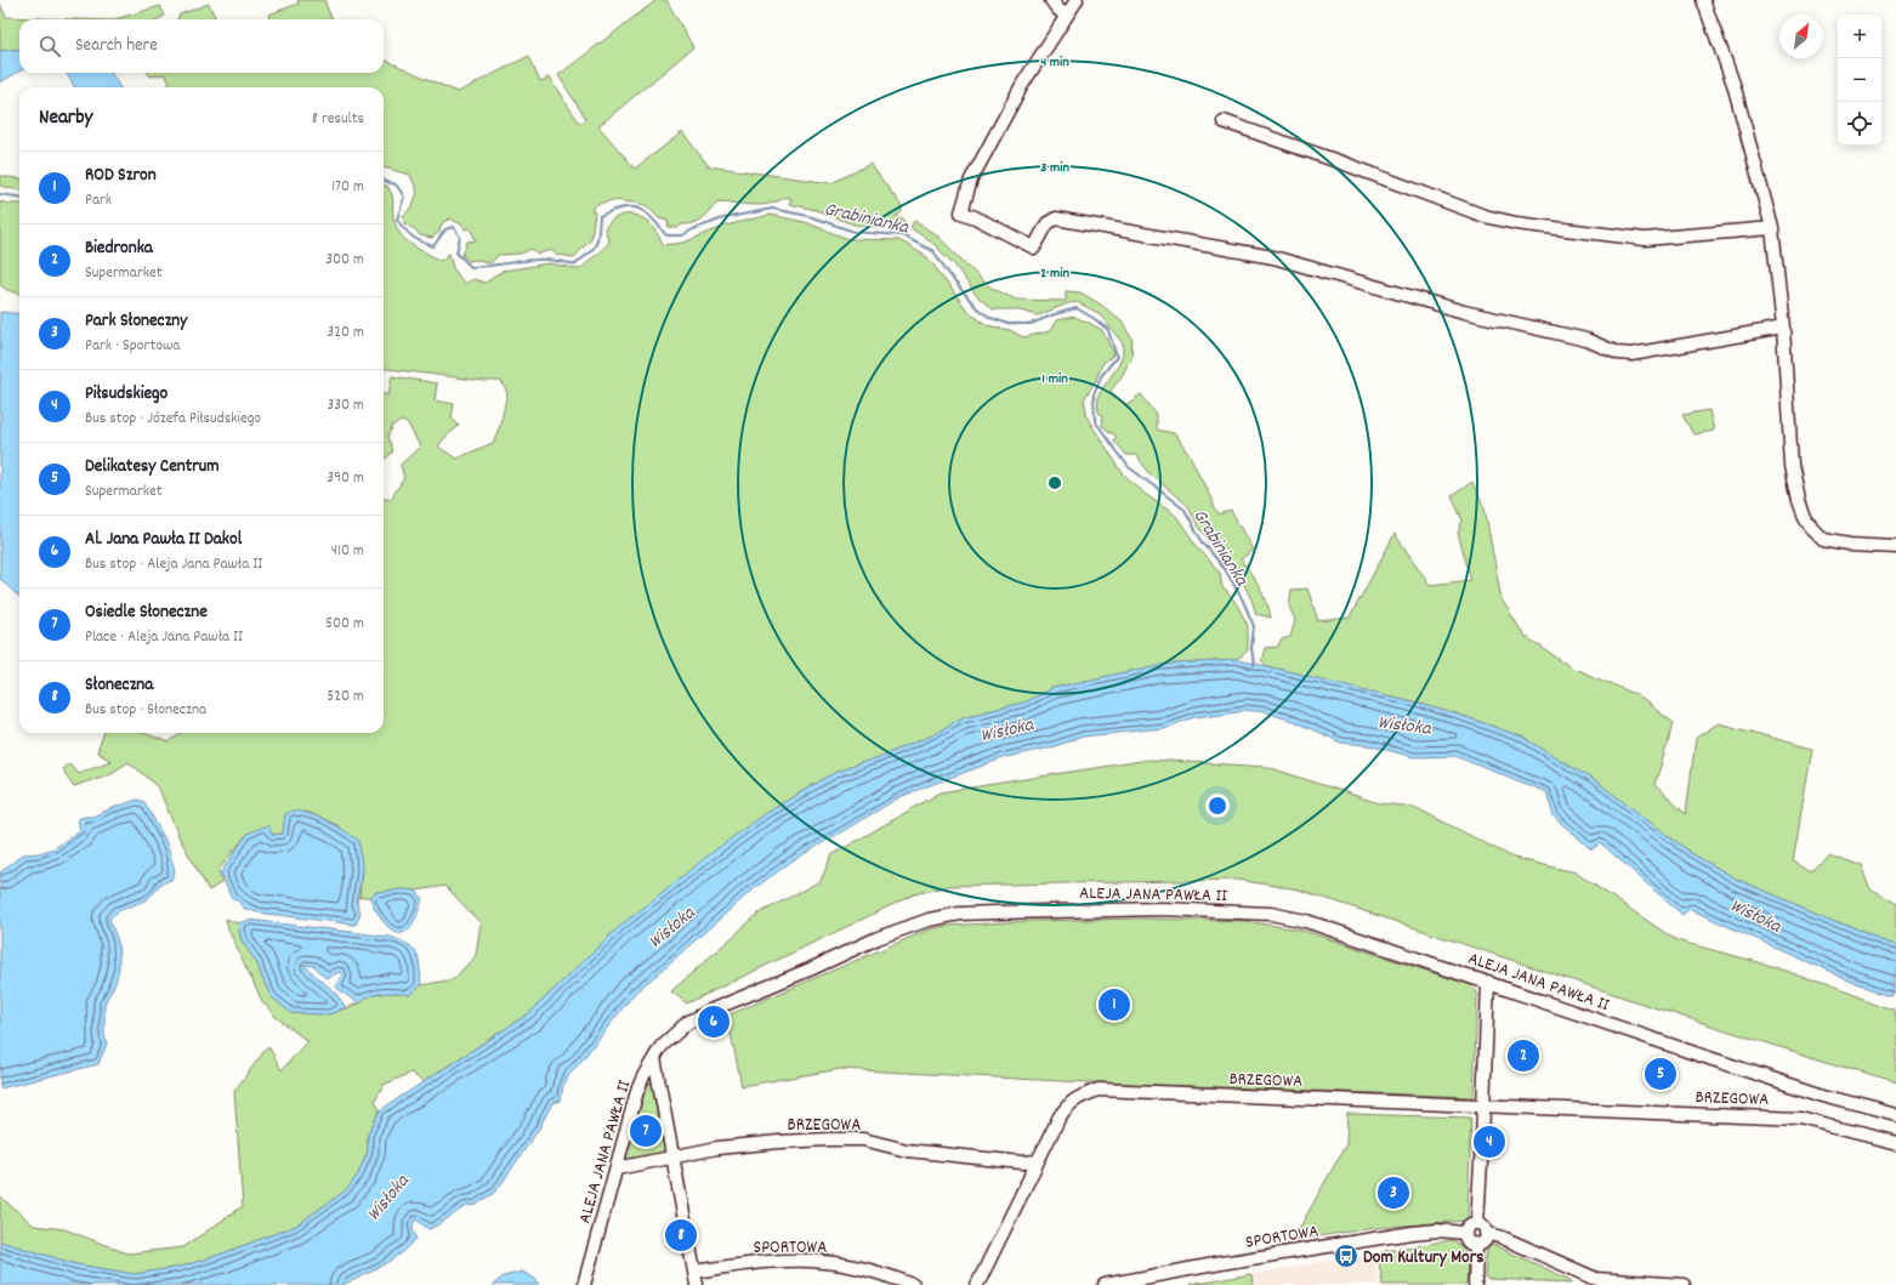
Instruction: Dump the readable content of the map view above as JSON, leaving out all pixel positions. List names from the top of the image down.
{
  "streets": {
    "street": ["ALEJA JANA PAWŁA II", "BRZEGOWA", "SPORTOWA"]
  },
  "crossings": [
    ["ALEJA JANA PAWŁA II", "BRZEGOWA"]
  ],
  "water": ["Grabinianka", "Wisłoka"],
  "places": {
    "bus stop": ["Dom Kultury Mors"]
  },
  "north": "top right",
  "page": {
    "map_buttons": ["+", "−"],
    "search": "Search here",
    "heading": ["Nearby", "8 results"],
    "list": [
      {
        "mark": "1",
        "name": "ROD Szron",
        "note": "Park",
        "value": "170 m"
      },
      {
        "mark": "2",
        "name": "Biedronka",
        "note": "Supermarket",
        "value": "300 m"
      },
      {
        "mark": "3",
        "name": "Park Słoneczny",
        "note": "Park · Sportowa",
        "value": "320 m"
      },
      {
        "mark": "4",
        "name": "Piłsudskiego",
        "note": "Bus stop · Józefa Piłsudskiego",
        "value": "330 m"
      },
      {
        "mark": "5",
        "name": "Delikatesy Centrum",
        "note": "Supermarket",
        "value": "390 m"
      },
      {
        "mark": "6",
        "name": "Al. Jana Pawła II Dakol",
        "note": "Bus stop · Aleja Jana Pawła II",
        "value": "410 m"
      },
      {
        "mark": "7",
        "name": "Osiedle Słoneczne",
        "note": "Place · Aleja Jana Pawła II",
        "value": "500 m"
      },
      {
        "mark": "8",
        "name": "Słoneczna",
        "note": "Bus stop · Słoneczna",
        "value": "520 m"
      }
    ],
    "pins": [
      "1",
      "6",
      "2",
      "5",
      "7",
      "4",
      "3",
      "8"
    ]
  },
  "rings": [
    "4 min",
    "3 min",
    "2 min",
    "1 min"
  ]
}
